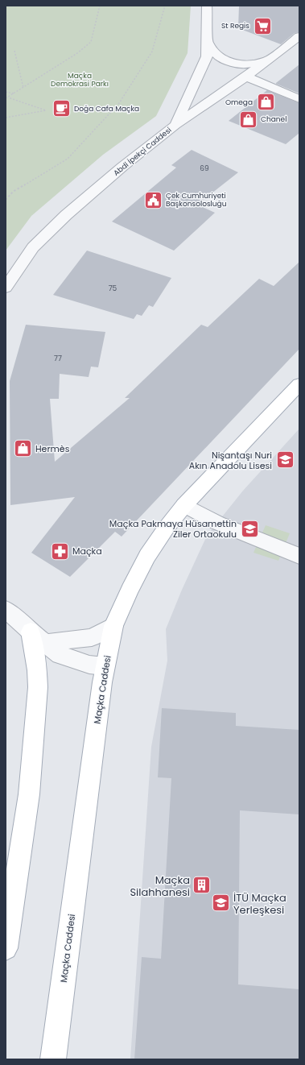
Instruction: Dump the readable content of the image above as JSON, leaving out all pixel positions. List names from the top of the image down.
{
  "streets": {
    "main road": ["Maçka Caddesi"],
    "street": ["Abdi İpekçi Caddesi"]
  },
  "parks": ["Maçka Demokrasi Parkı"],
  "places": {
    "supermarket": ["St Regis"],
    "shop": ["Omega", "Chanel", "Hermès"],
    "cafe": ["Doğa Cafa Maçka"],
    "public building": ["Çek Cumhuriyeti Başkonsolosluğu"],
    "school or university": ["Nişantaşı Nuri Akın Anadolu Lisesi", "Maçka Pakmaya Hüsamettin Ziler Ortaokulu", "İTÜ Maçka Yerleşkesi"],
    "pharmacy": ["Maçka"],
    "building": ["Maçka Silahhanesi"]
  },
  "house_numbers": ["69", "75", "77"]
}
